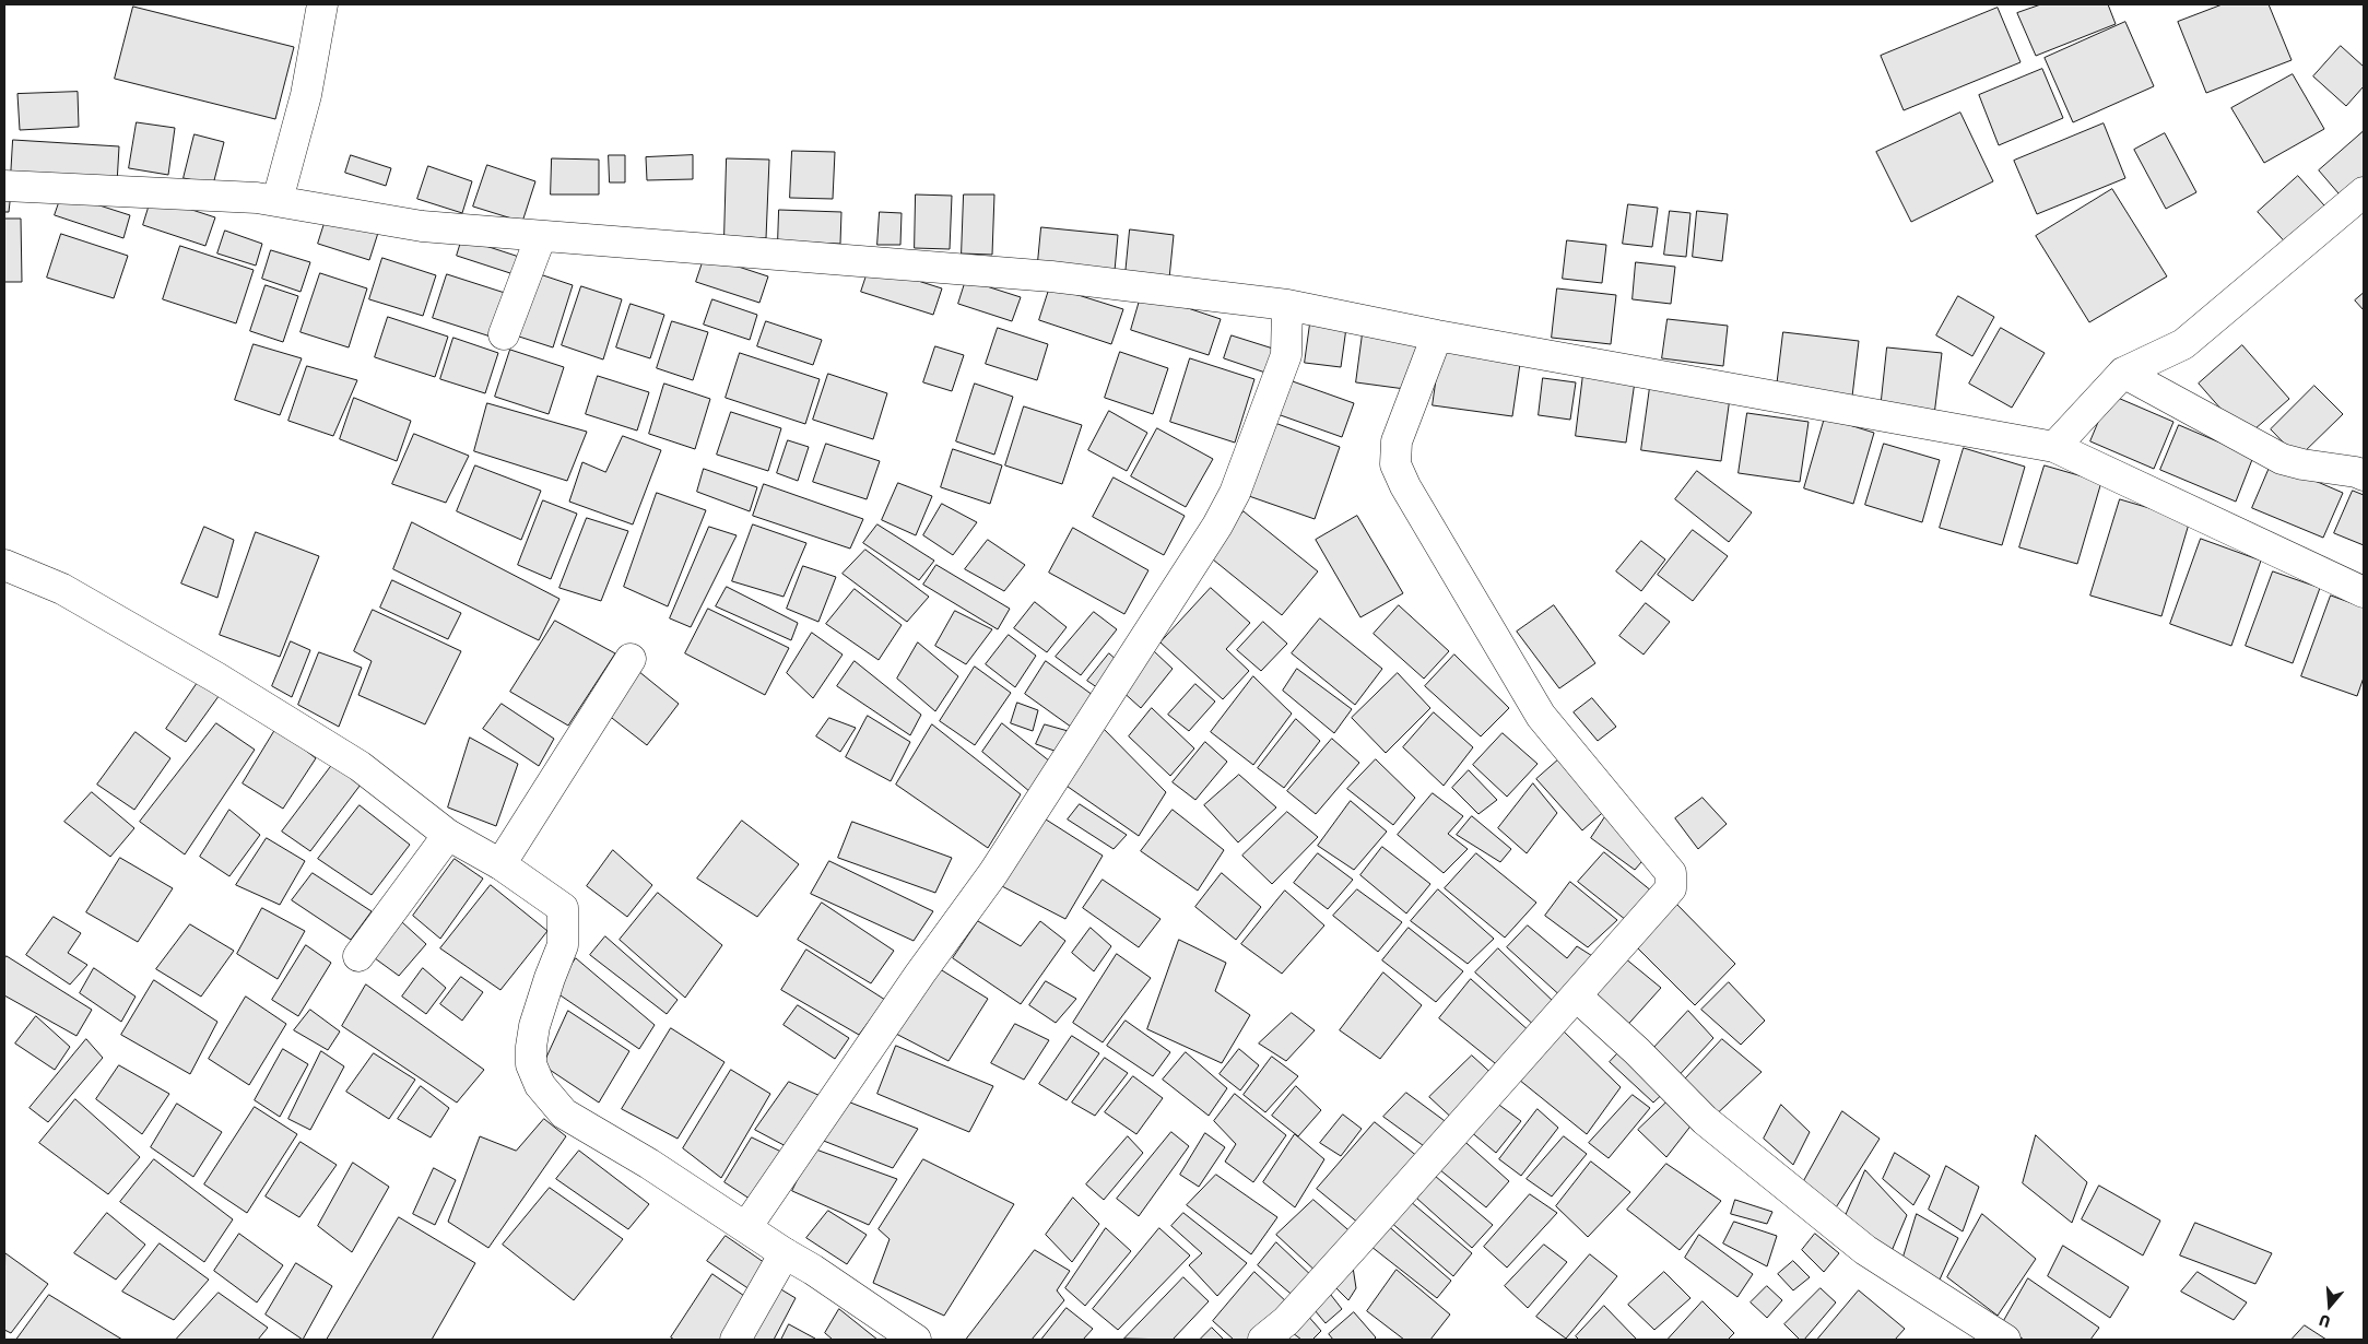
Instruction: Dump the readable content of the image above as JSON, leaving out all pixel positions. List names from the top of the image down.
{
  "north": "bottom"
}
